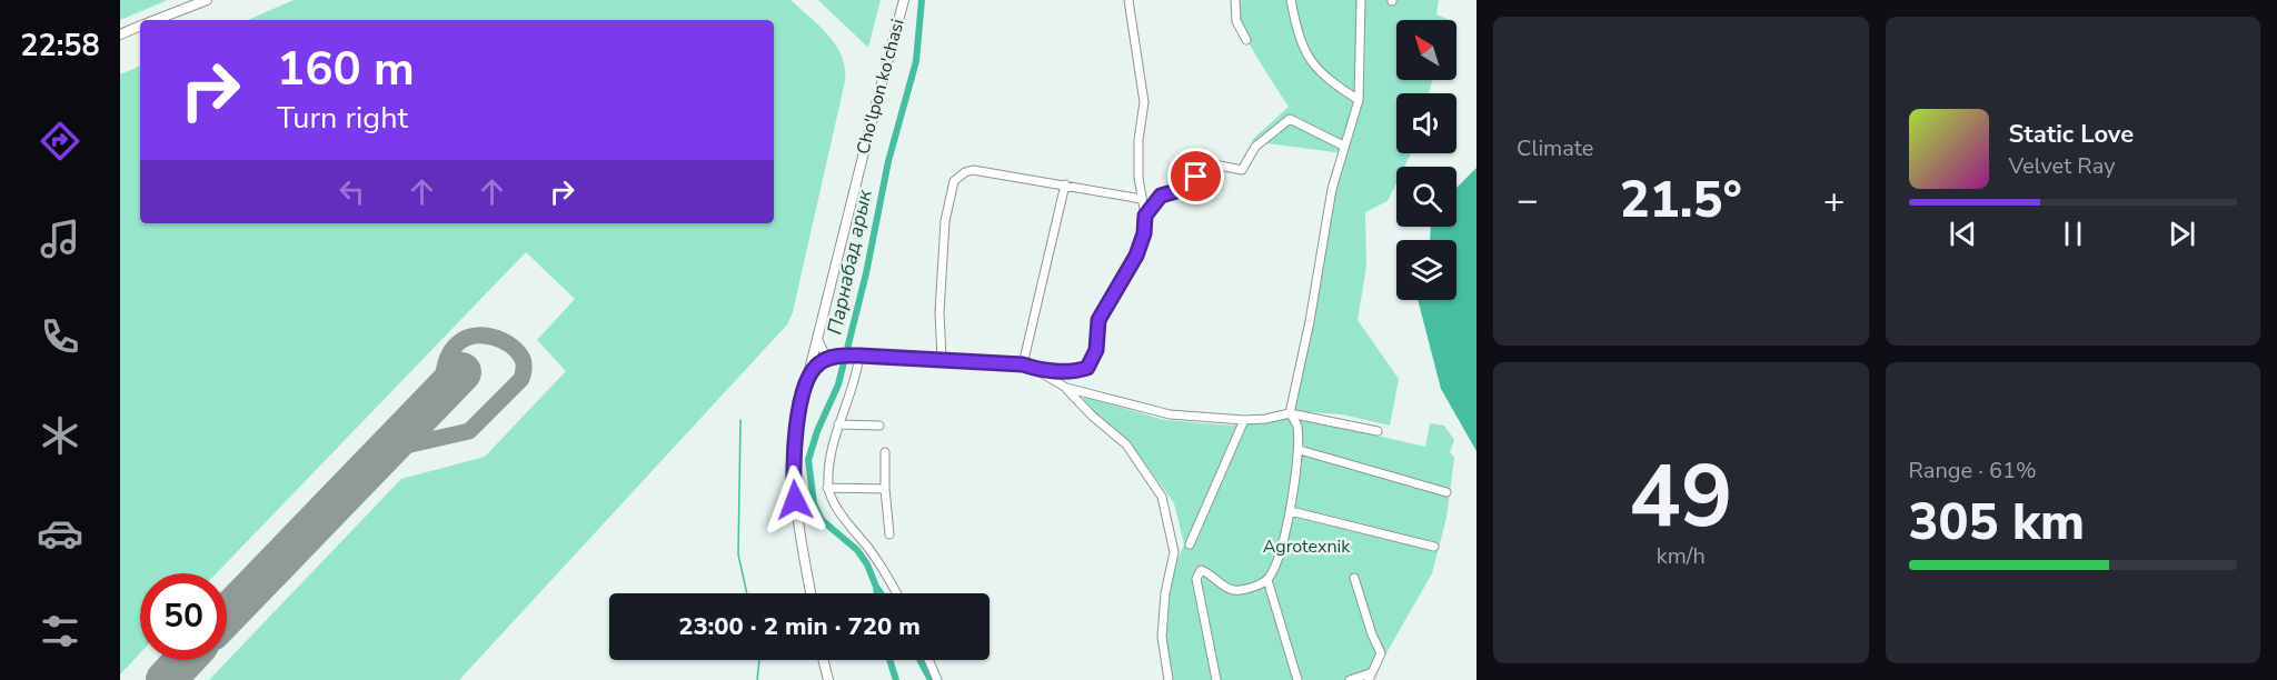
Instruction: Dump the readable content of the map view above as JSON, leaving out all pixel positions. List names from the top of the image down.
{
  "streets": {
    "main road": ["Cho'lpon ko'chasi"]
  },
  "water": ["Парнабад арык"],
  "parks": ["Agrotexnik"],
  "north": "top left",
  "page": {
    "tabs": "22:58",
    "tile": [
      "Climate",
      ["49", "km/h"],
      ["Range · 61%", "305 km"]
    ],
    "turn": ["160 m", "Turn right"],
    "song": ["Static Love", "Velvet Ray"],
    "heat": ["−", "21.5°", "+"],
    "limit": "50",
    "trip": "23:00 · 2 min · 720 m"
  }
}
